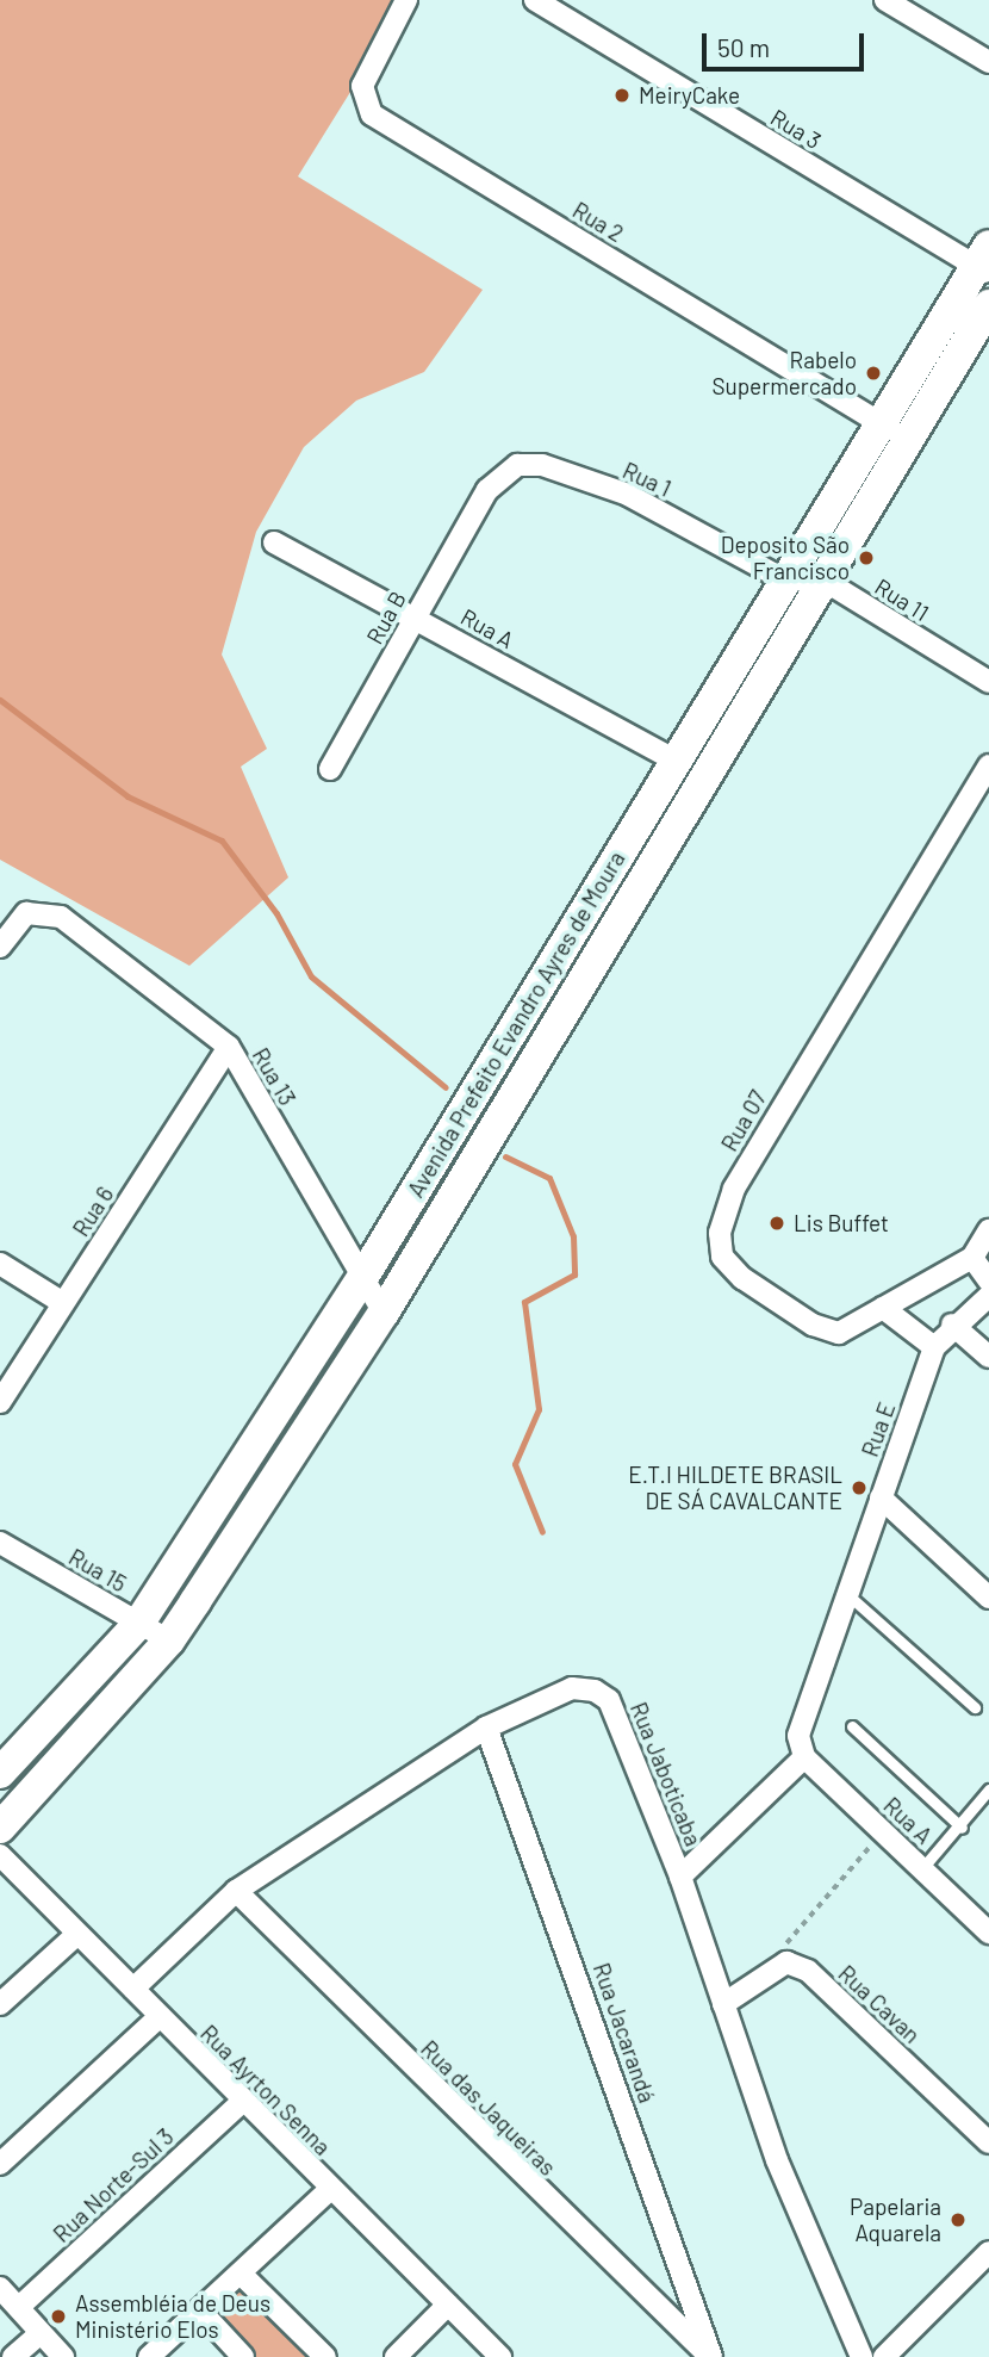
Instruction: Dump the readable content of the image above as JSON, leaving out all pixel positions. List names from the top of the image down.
{
  "streets": {
    "street": [
      "Rua 3",
      "Rua 2",
      "Rua 1",
      "Rua 11",
      "Rua B",
      "Rua A",
      "Avenida Prefeito Evandro Ayres de Moura",
      "Rua 13",
      "Rua 07",
      "Rua 6",
      "Rua E",
      "Rua 15",
      "Rua Jaboticaba",
      "Rua Cavan",
      "Rua Jacarandá",
      "Rua Ayrton Senna",
      "Rua das Jaqueiras",
      "Rua Norte-Sul 3"
    ]
  },
  "crossings": [
    ["Rua 3", "Avenida Prefeito Evandro Ayres de Moura"],
    ["Rua 2", "Avenida Prefeito Evandro Ayres de Moura"],
    ["Rua 1", "Rua 11"],
    ["Rua 1", "Rua B"],
    ["Rua 1", "Avenida Prefeito Evandro Ayres de Moura"],
    ["Rua 11", "Avenida Prefeito Evandro Ayres de Moura"],
    ["Rua B", "Rua A"],
    ["Rua A", "Avenida Prefeito Evandro Ayres de Moura"],
    ["Rua A", "Rua E"],
    ["Avenida Prefeito Evandro Ayres de Moura", "Rua 13"],
    ["Avenida Prefeito Evandro Ayres de Moura", "Rua 15"],
    ["Rua 13", "Rua 6"],
    ["Rua Jaboticaba", "Rua Jacarandá"],
    ["Rua Jaboticaba", "Rua Ayrton Senna"],
    ["Rua Jaboticaba", "Rua das Jaqueiras"],
    ["Rua Jacarandá", "Rua das Jaqueiras"],
    ["Rua Ayrton Senna", "Rua Norte-Sul 3"]
  ],
  "places": [
    "MeiryCake",
    "Rabelo Supermercado",
    "Deposito São Francisco",
    "Lis Buffet",
    "E.T.I HILDETE BRASIL DE SÁ CAVALCANTE",
    "Papelaria Aquarela",
    "Assembléia de Deus Ministério Elos"
  ],
  "scale_bar": "50 m"
}
